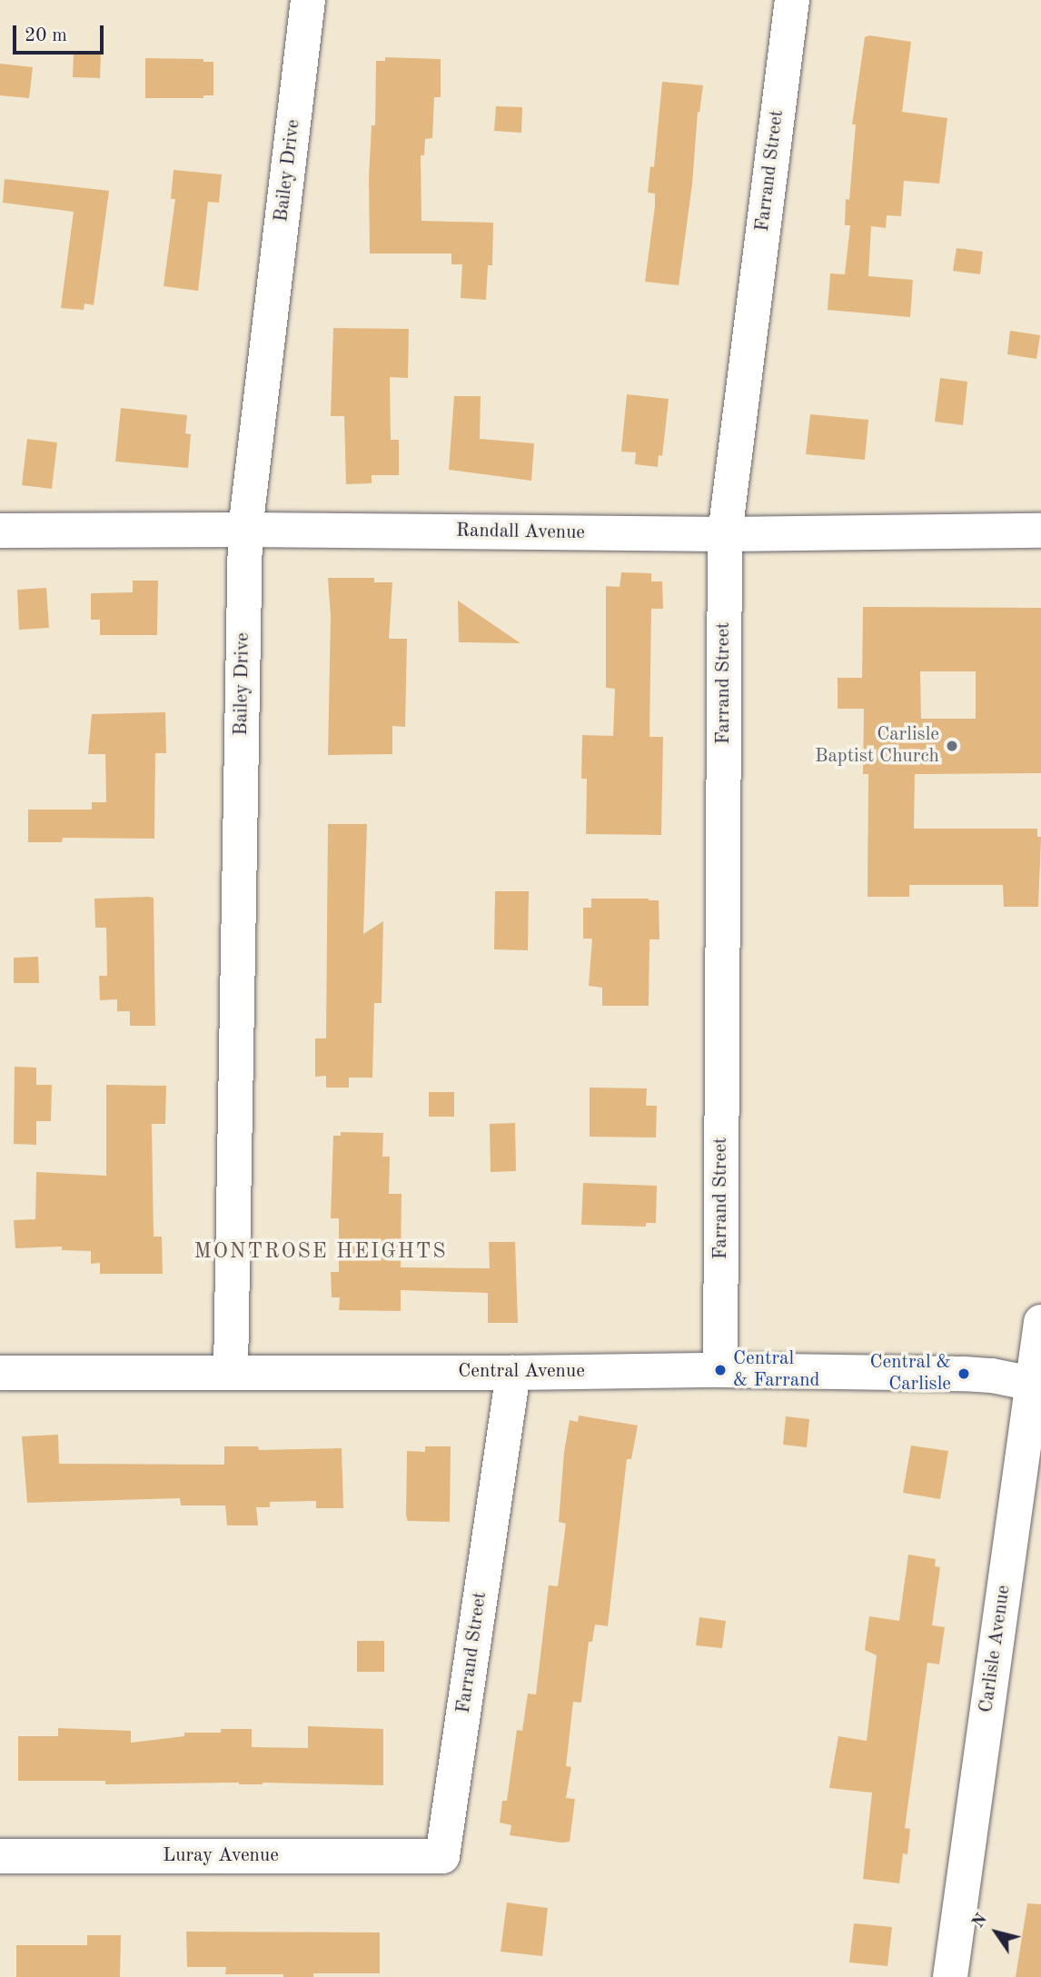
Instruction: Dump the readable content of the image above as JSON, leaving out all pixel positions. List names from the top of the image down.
{
  "streets": {
    "street": [
      "Bailey Drive",
      "Farrand Street",
      "Randall Avenue",
      "Central Avenue",
      "Carlisle Avenue",
      "Luray Avenue"
    ]
  },
  "crossings": [
    ["Bailey Drive", "Randall Avenue"],
    ["Bailey Drive", "Central Avenue"],
    ["Farrand Street", "Randall Avenue"],
    ["Farrand Street", "Central Avenue"],
    ["Farrand Street", "Luray Avenue"],
    ["Central Avenue", "Carlisle Avenue"]
  ],
  "districts": ["MONTROSE HEIGHTS"],
  "places": ["Carlisle Baptist Church", "Central & Farrand", "Central & Carlisle"],
  "scale_bar": "20 m",
  "north": "top left"
}
